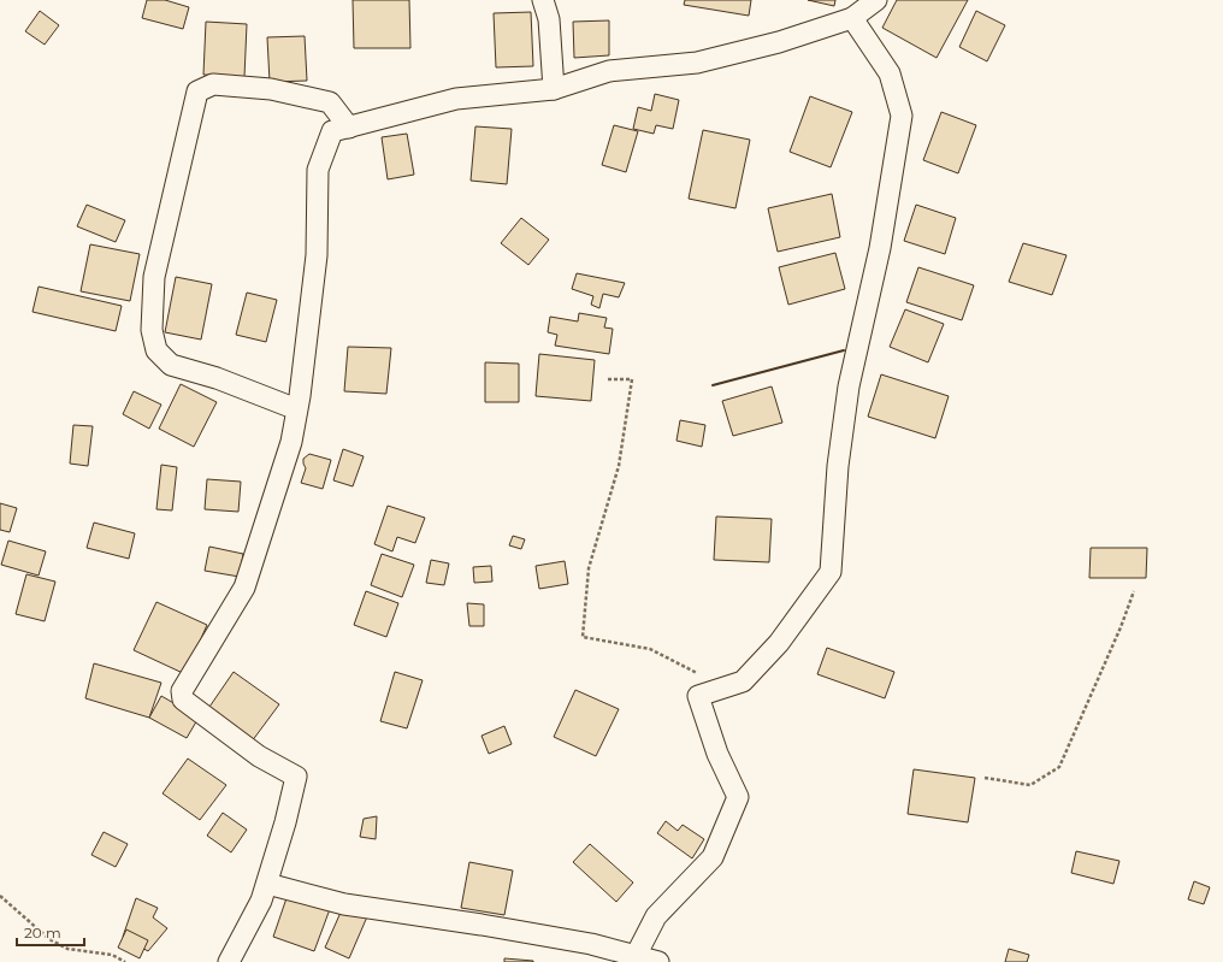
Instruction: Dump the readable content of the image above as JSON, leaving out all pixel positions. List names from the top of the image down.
{
  "scale_bar": "20 m"
}
